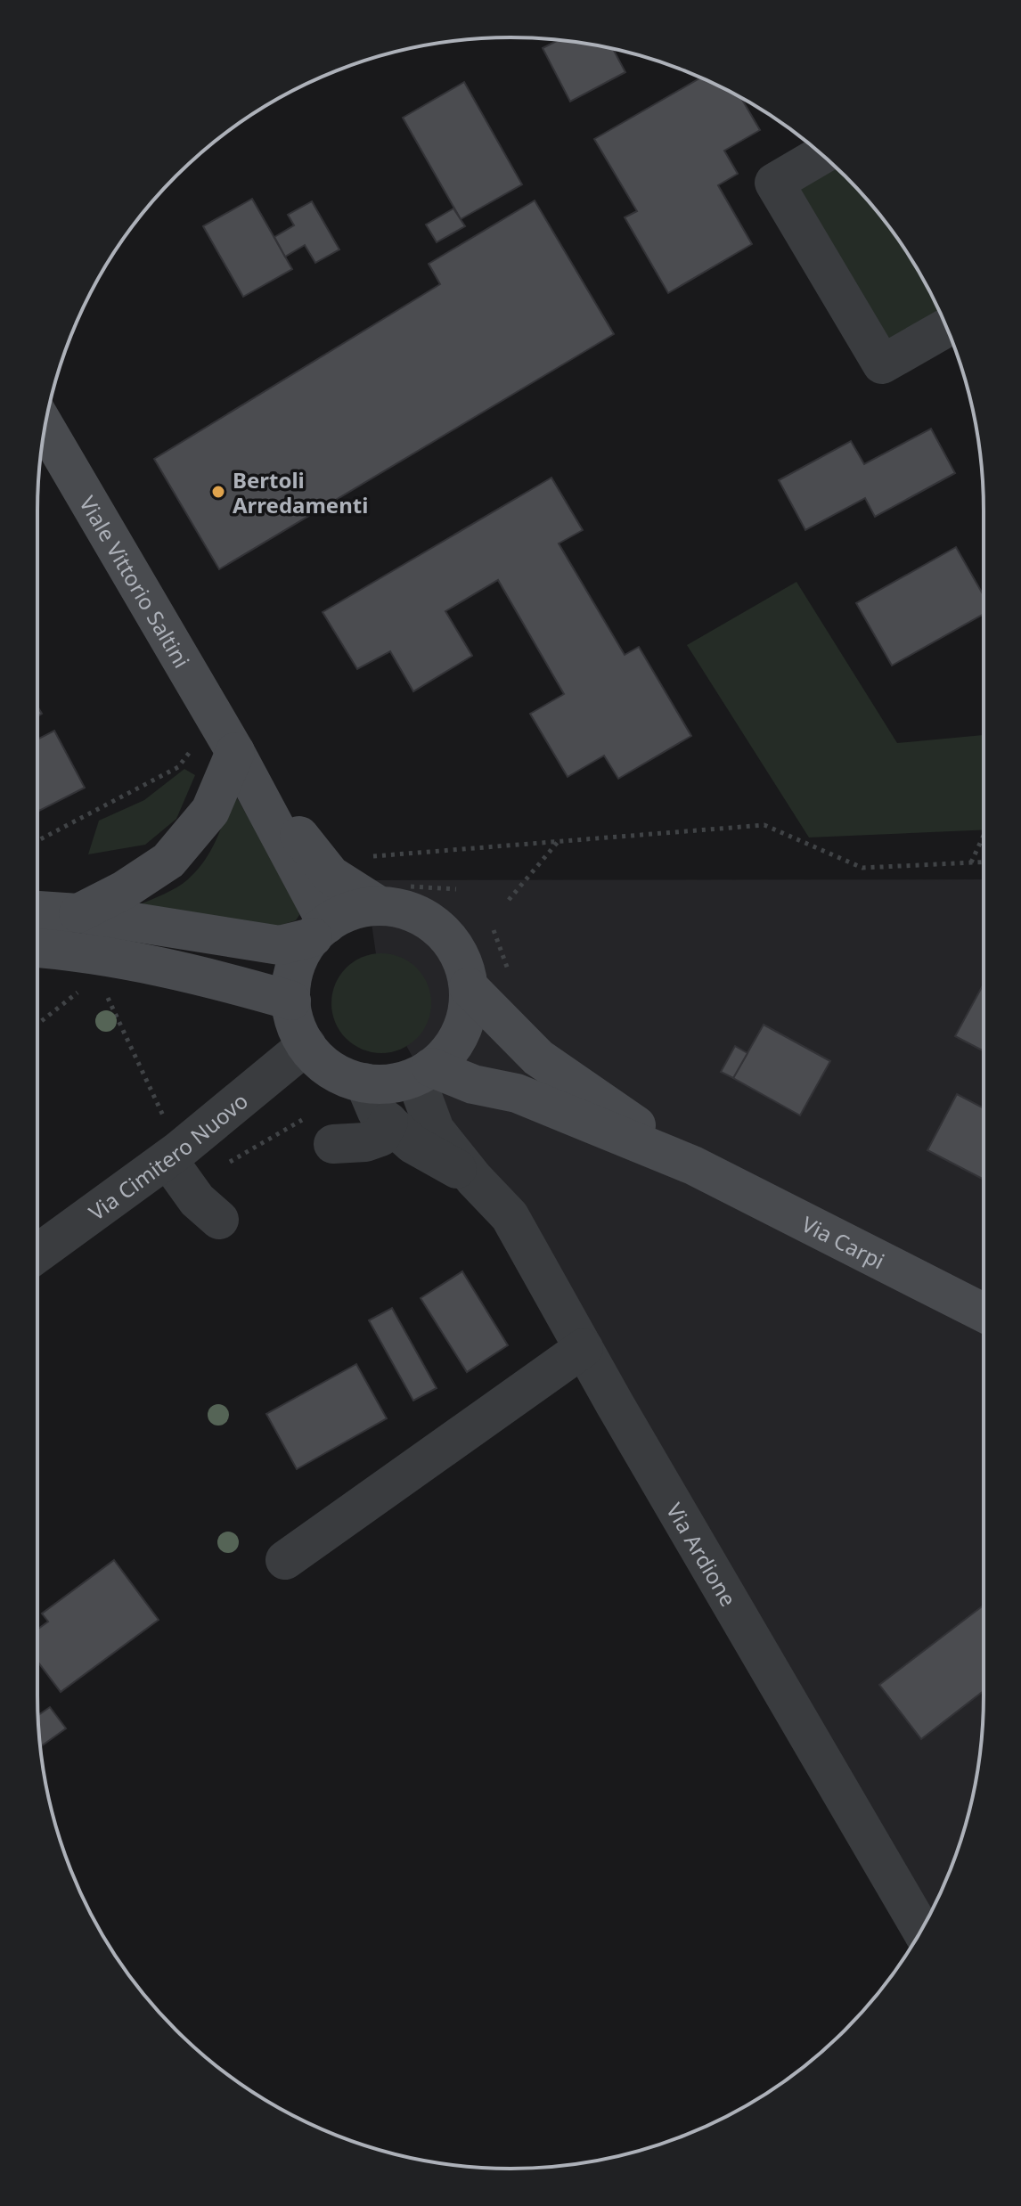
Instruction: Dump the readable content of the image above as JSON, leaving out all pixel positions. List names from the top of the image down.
{
  "streets": {
    "main road": ["Viale Vittorio Saltini", "Via Carpi"],
    "street": ["Via Cimitero Nuovo", "Via Ardione"]
  },
  "crossings": [
    ["Viale Vittorio Saltini", "Via Cimitero Nuovo"],
    ["Viale Vittorio Saltini", "Via Carpi"],
    ["Viale Vittorio Saltini", "Via Ardione"],
    ["Via Cimitero Nuovo", "Via Carpi"],
    ["Via Cimitero Nuovo", "Via Ardione"],
    ["Via Carpi", "Via Ardione"]
  ],
  "places": ["Bertoli Arredamenti"]
}
